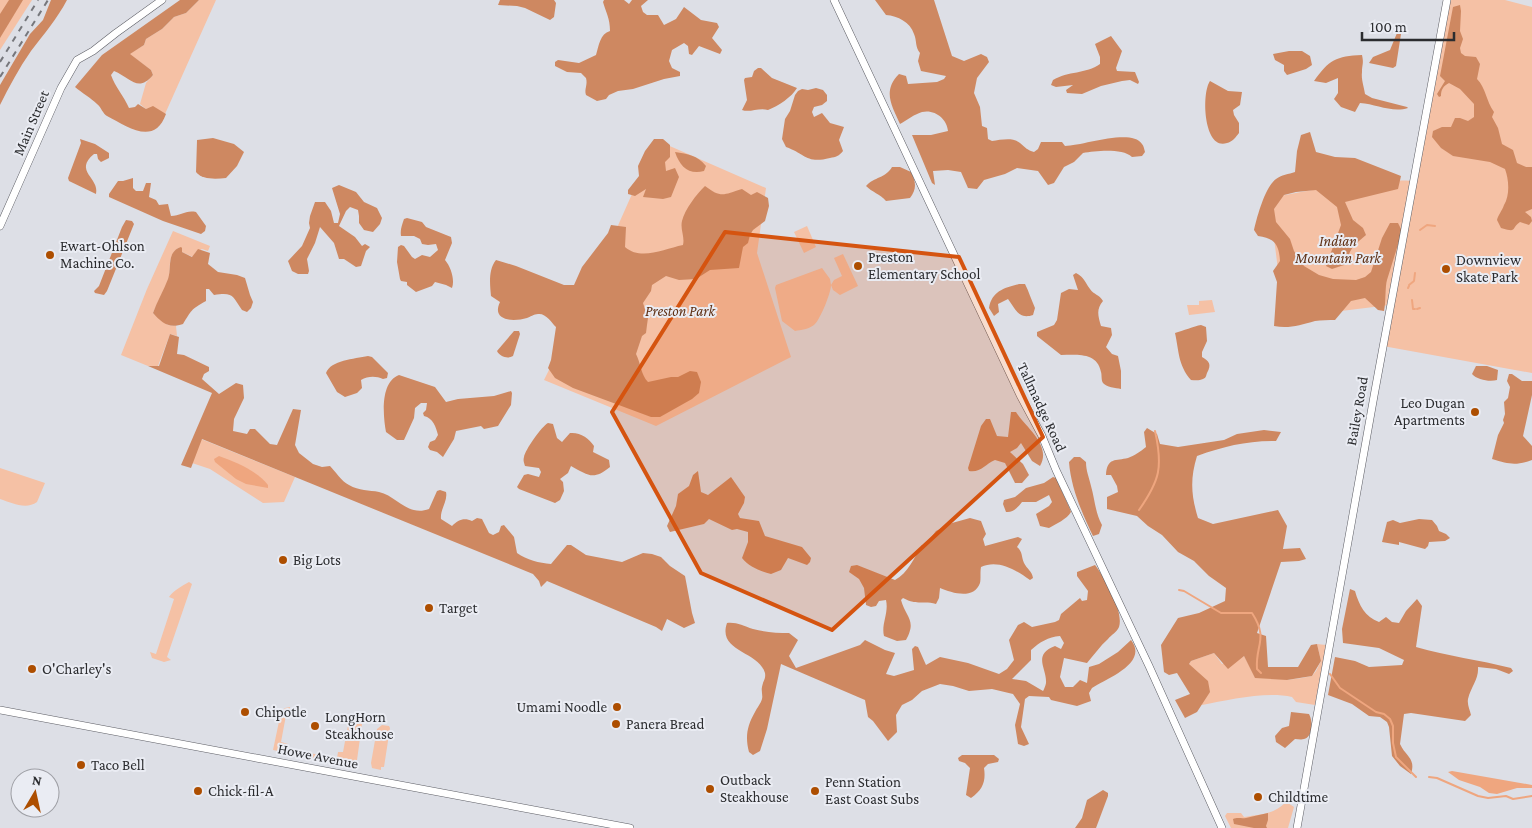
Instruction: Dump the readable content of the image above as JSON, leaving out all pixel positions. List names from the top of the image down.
{
  "streets": {
    "street": [
      "Main Street",
      "Tallmadge Road",
      "Bailey Road",
      "Howe Avenue"
    ]
  },
  "parks": ["Indian Mountain Park", "Preston Park"],
  "places": [
    "Ewart-Ohlson Machine Co.",
    "Preston Elementary School",
    "Downview Skate Park",
    "Leo Dugan Apartments",
    "Big Lots",
    "Target",
    "O'Charley's",
    "Umami Noodle",
    "Chipotle",
    "Panera Bread",
    "LongHorn Steakhouse",
    "Taco Bell",
    "Outback Steakhouse",
    "Chick-fil-A",
    "Penn Station East Coast Subs",
    "Childtime"
  ],
  "scale_bar": "100 m",
  "north": "top"
}
